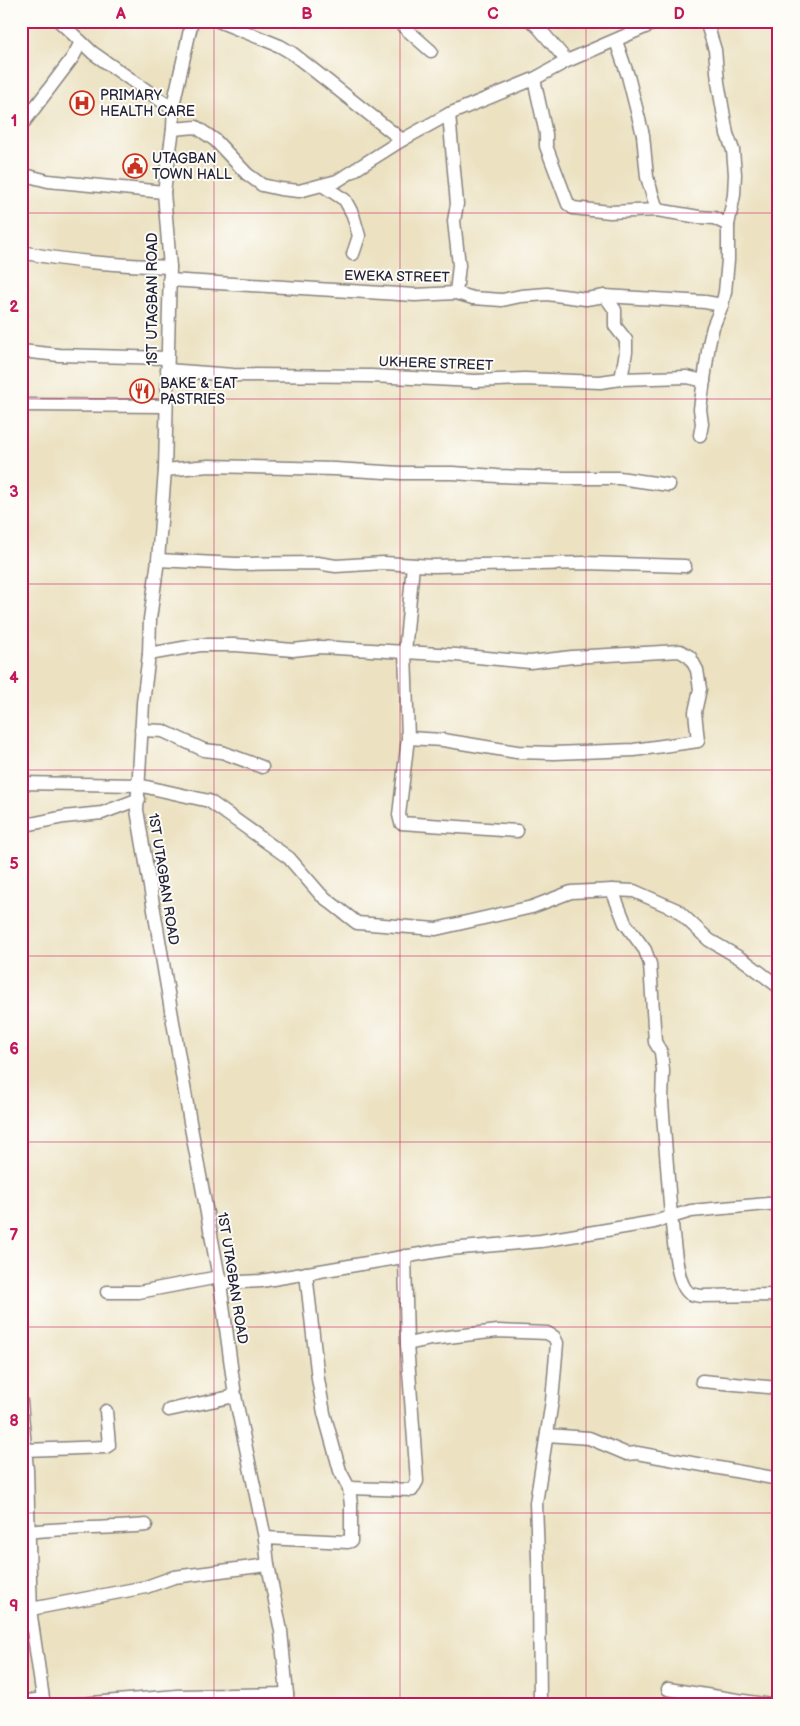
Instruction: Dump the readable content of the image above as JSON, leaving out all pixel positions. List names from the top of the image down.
{
  "streets": {
    "street": ["EWEKA STREET", "1ST UTAGBAN ROAD", "UKHERE STREET"]
  },
  "crossings": [
    ["EWEKA STREET", "1ST UTAGBAN ROAD"],
    ["1ST UTAGBAN ROAD", "UKHERE STREET"]
  ],
  "places": {
    "hospital": ["PRIMARY HEALTH CARE"],
    "public building": ["UTAGBAN TOWN HALL"],
    "restaurant": ["BAKE & EAT PASTRIES"]
  },
  "grid": {
    "columns": [
      "A",
      "B",
      "C",
      "D"
    ],
    "rows": [
      "1",
      "2",
      "3",
      "4",
      "5",
      "6",
      "7",
      "8",
      "9"
    ]
  }
}
